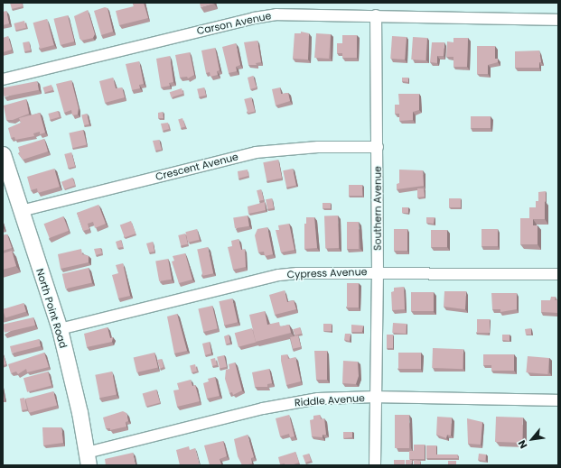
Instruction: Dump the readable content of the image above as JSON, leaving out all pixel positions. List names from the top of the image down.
{
  "streets": {
    "street": [
      "Carson Avenue",
      "Crescent Avenue",
      "Southern Avenue",
      "Cypress Avenue",
      "North Point Road",
      "Riddle Avenue"
    ]
  },
  "crossings": [
    ["Carson Avenue", "Southern Avenue"],
    ["Crescent Avenue", "Southern Avenue"],
    ["Crescent Avenue", "North Point Road"],
    ["Southern Avenue", "Cypress Avenue"],
    ["Southern Avenue", "Riddle Avenue"],
    ["Cypress Avenue", "North Point Road"],
    ["North Point Road", "Riddle Avenue"]
  ],
  "north": "bottom left"
}
